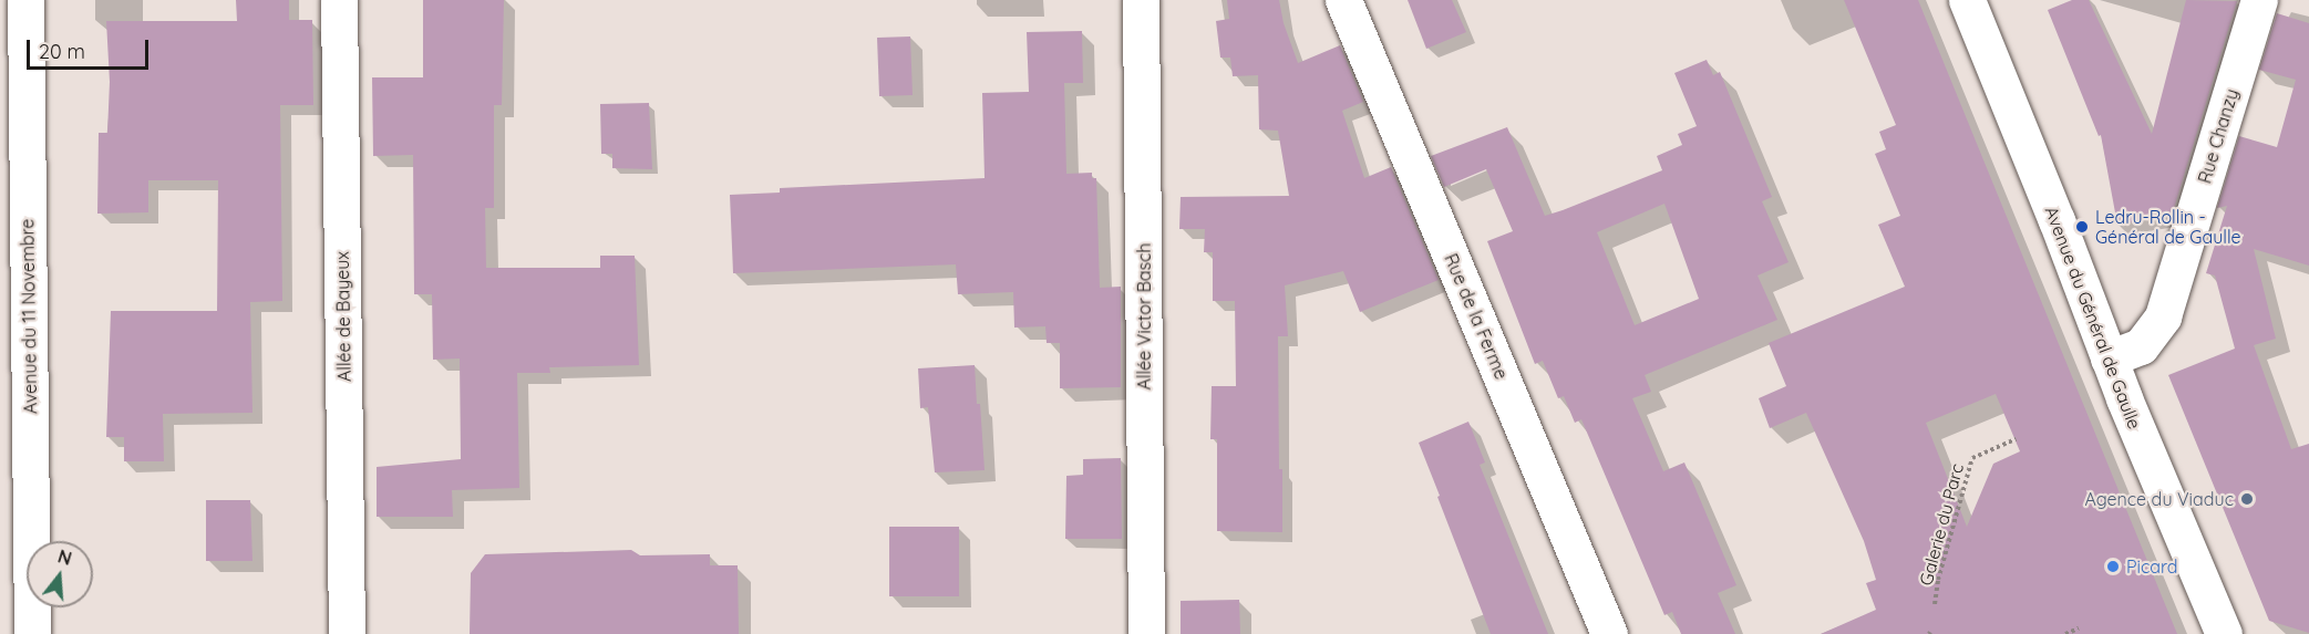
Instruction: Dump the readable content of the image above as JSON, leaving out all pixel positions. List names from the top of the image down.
{
  "streets": {
    "street": [
      "Rue Chanzy",
      "Avenue du 11 Novembre",
      "Allée de Bayeux",
      "Allée Victor Basch",
      "Rue de la Ferme",
      "Avenue du Général de Gaulle"
    ],
    "path": ["Galerie du Parc"]
  },
  "crossings": [
    ["Rue Chanzy", "Avenue du Général de Gaulle"]
  ],
  "places": ["Ledru-Rollin - Général de Gaulle", "Agence du Viaduc", "Picard"],
  "scale_bar": "20 m",
  "north": "top"
}
